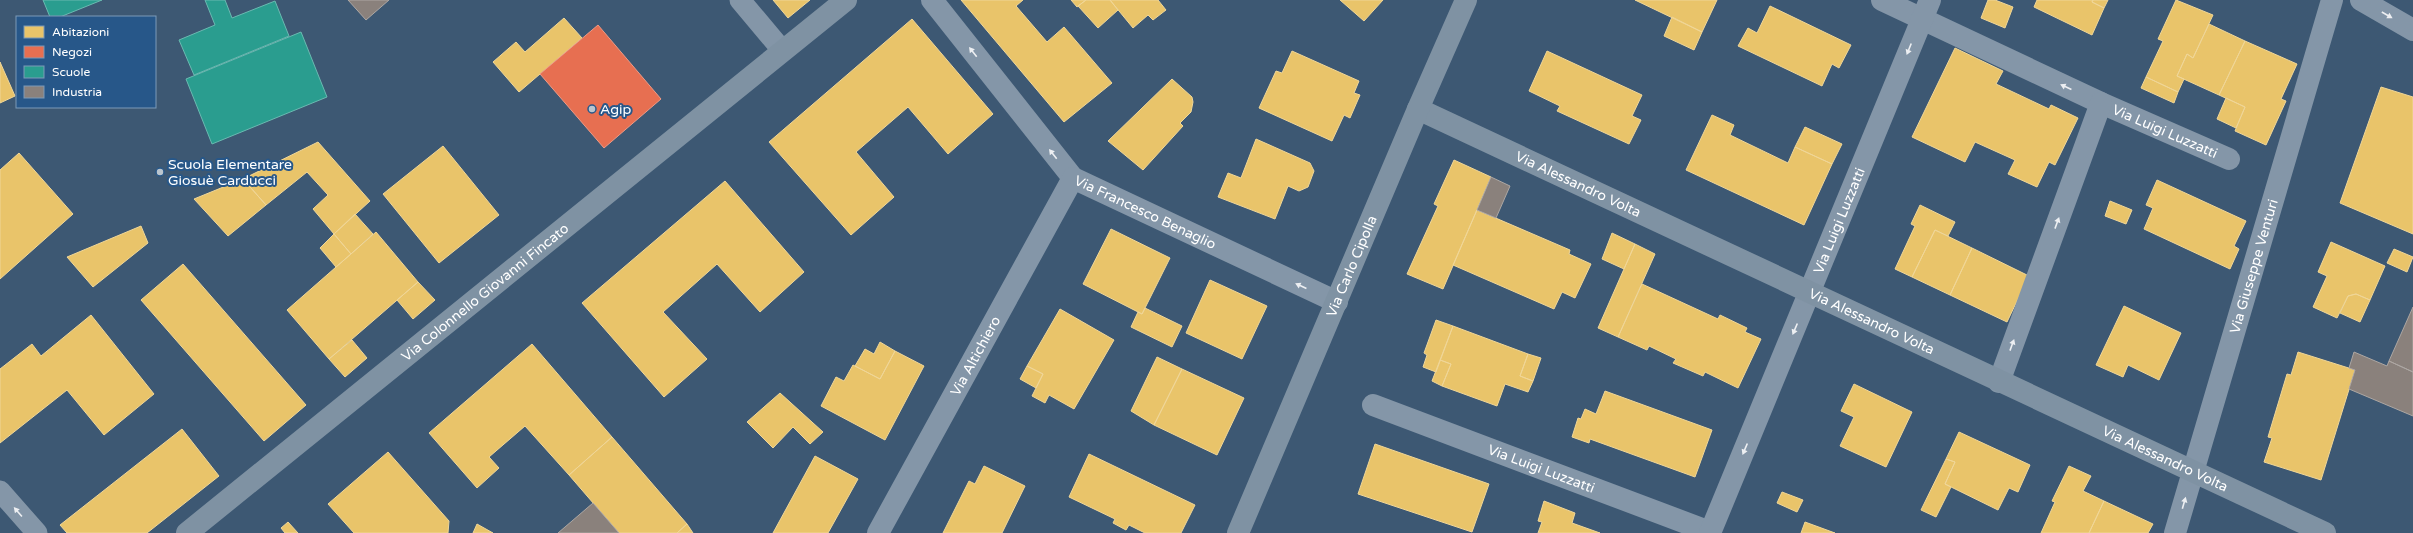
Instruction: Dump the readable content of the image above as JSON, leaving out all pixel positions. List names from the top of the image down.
{
  "streets": {
    "street": [
      "Via Luigi Luzzatti",
      "Via Alessandro Volta",
      "Via Francesco Benaglio",
      "Via Carlo Cipolla",
      "Via Giuseppe Venturi",
      "Via Colonnello Giovanni Fincato",
      "Via Altichiero"
    ]
  },
  "crossings": [
    ["Via Luigi Luzzatti", "Via Alessandro Volta"],
    ["Via Alessandro Volta", "Via Carlo Cipolla"],
    ["Via Alessandro Volta", "Via Giuseppe Venturi"],
    ["Via Francesco Benaglio", "Via Carlo Cipolla"],
    ["Via Francesco Benaglio", "Via Altichiero"]
  ],
  "one_way": ["Via Francesco Benaglio"],
  "places": ["Agip", "Scuola Elementare Giosuè Carducci"],
  "legend": [
    "Abitazioni",
    "Negozi",
    "Scuole",
    "Industria"
  ]
}
